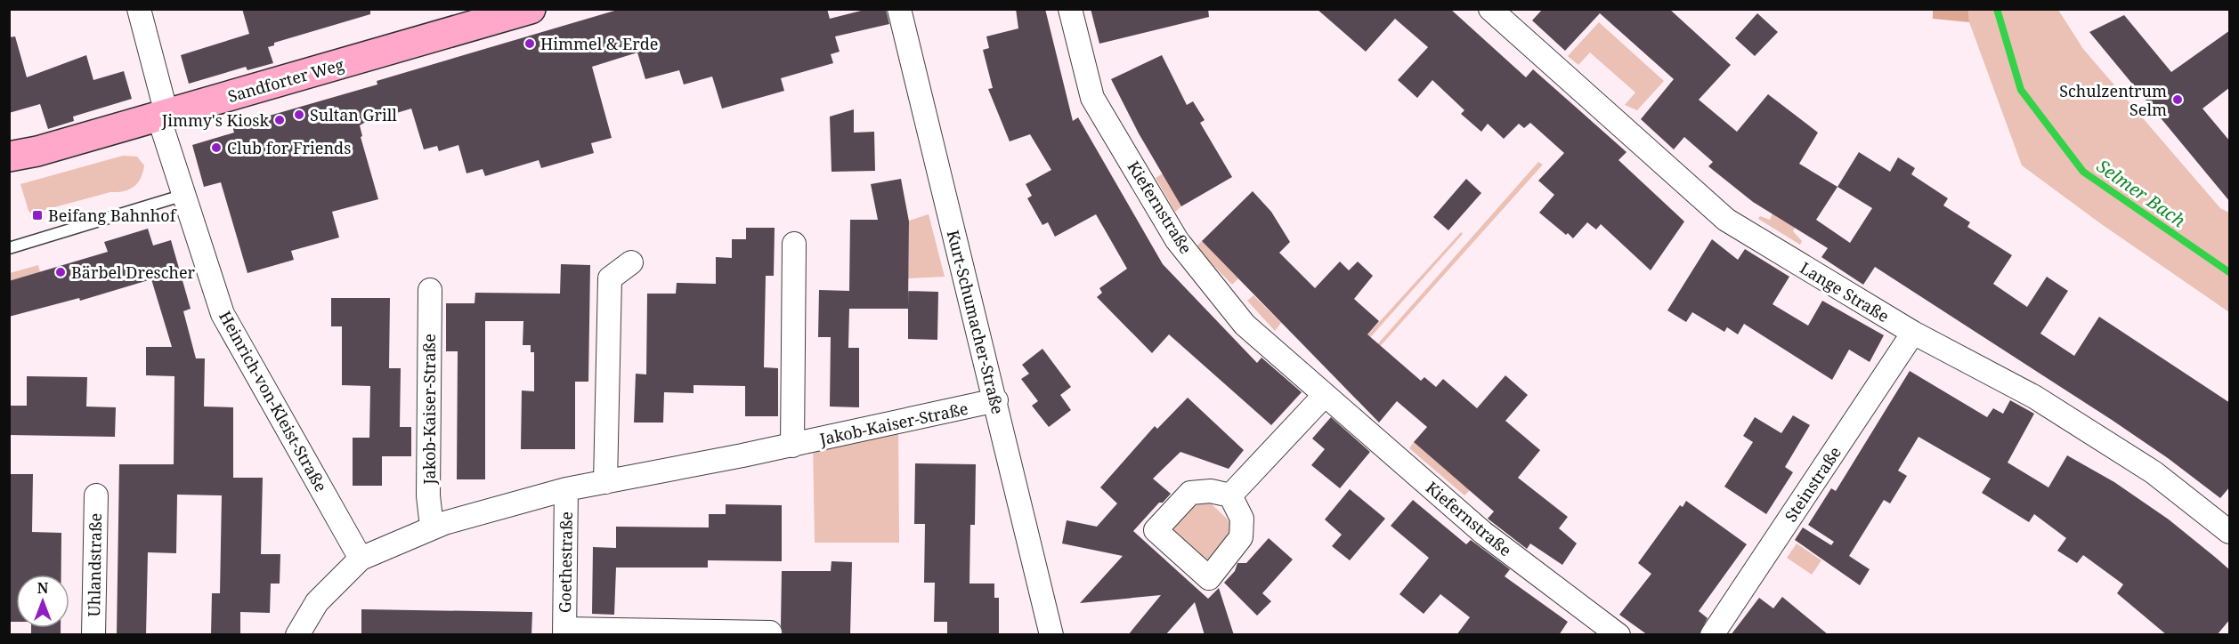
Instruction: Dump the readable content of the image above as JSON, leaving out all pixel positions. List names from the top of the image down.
{
  "streets": {
    "street": [
      "Sandforter Weg",
      "Kiefernstraße",
      "Lange Straße",
      "Kurt-Schumacher-Straße",
      "Heinrich-von-Kleist-Straße",
      "Jakob-Kaiser-Straße",
      "Steinstraße",
      "Goethestraße",
      "Uhlandstraße"
    ]
  },
  "crossings": [
    ["Sandforter Weg", "Heinrich-von-Kleist-Straße"],
    ["Lange Straße", "Steinstraße"],
    ["Kurt-Schumacher-Straße", "Jakob-Kaiser-Straße"],
    ["Heinrich-von-Kleist-Straße", "Jakob-Kaiser-Straße"],
    ["Jakob-Kaiser-Straße", "Goethestraße"]
  ],
  "water": ["Selmer Bach"],
  "places": {
    "other": [
      "Himmel & Erde",
      "Schulzentrum Selm",
      "Sultan Grill",
      "Jimmy's Kiosk",
      "Club for Friends",
      "Bärbel Drescher"
    ],
    "transit": ["Beifang Bahnhof"]
  },
  "north": "top"
}
